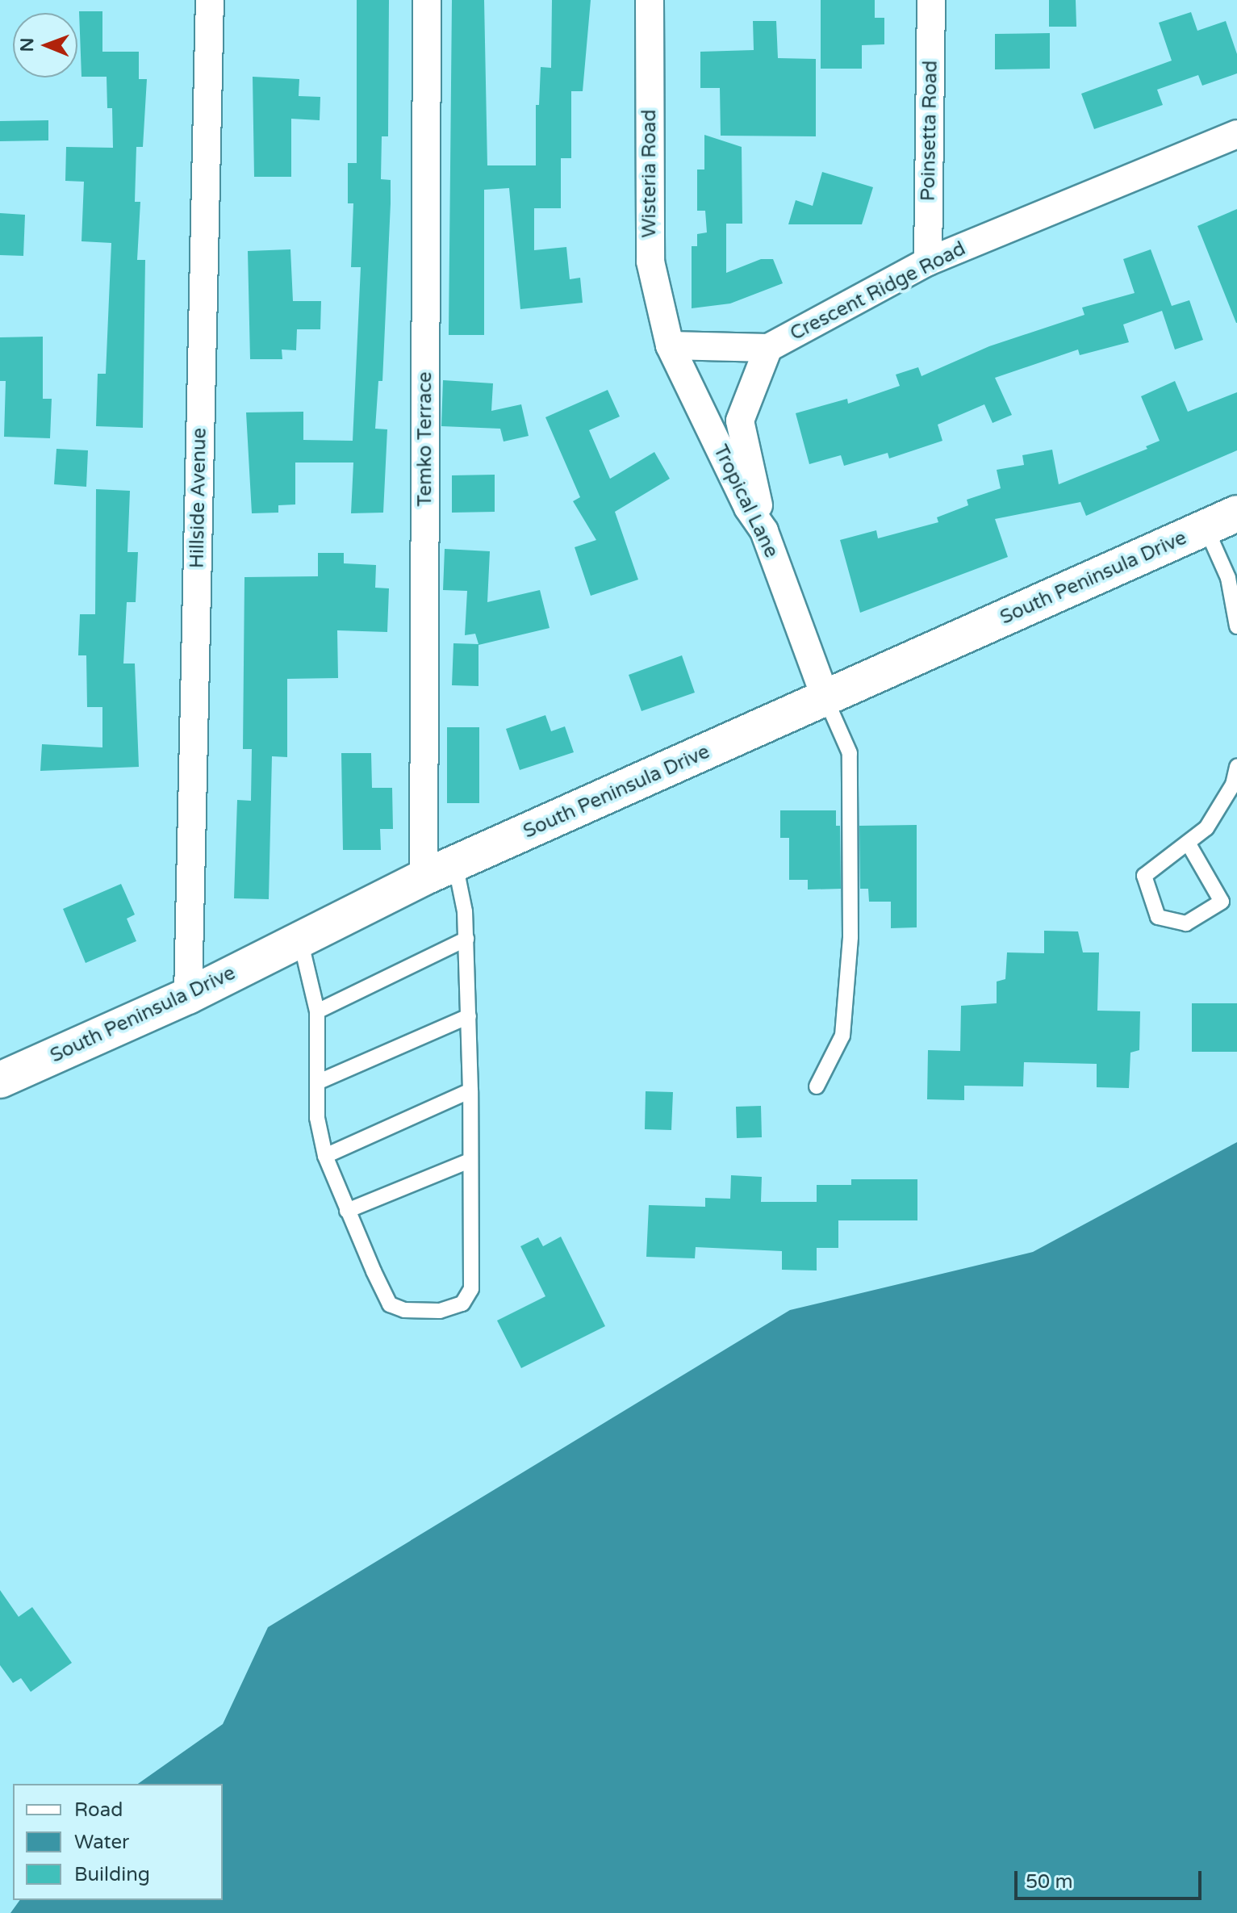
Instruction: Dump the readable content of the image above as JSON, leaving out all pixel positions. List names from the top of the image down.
{
  "streets": {
    "main road": ["South Peninsula Drive"],
    "street": [
      "Poinsetta Road",
      "Wisteria Road",
      "Crescent Ridge Road",
      "Temko Terrace",
      "Hillside Avenue",
      "Tropical Lane"
    ]
  },
  "crossings": [
    ["Poinsetta Road", "Crescent Ridge Road"],
    ["Wisteria Road", "Tropical Lane"],
    ["Crescent Ridge Road", "Tropical Lane"],
    ["Temko Terrace", "South Peninsula Drive"],
    ["Hillside Avenue", "South Peninsula Drive"],
    ["Tropical Lane", "South Peninsula Drive"]
  ],
  "legend": ["Road", "Water", "Building"],
  "scale_bar": "50 m",
  "north": "left"
}
